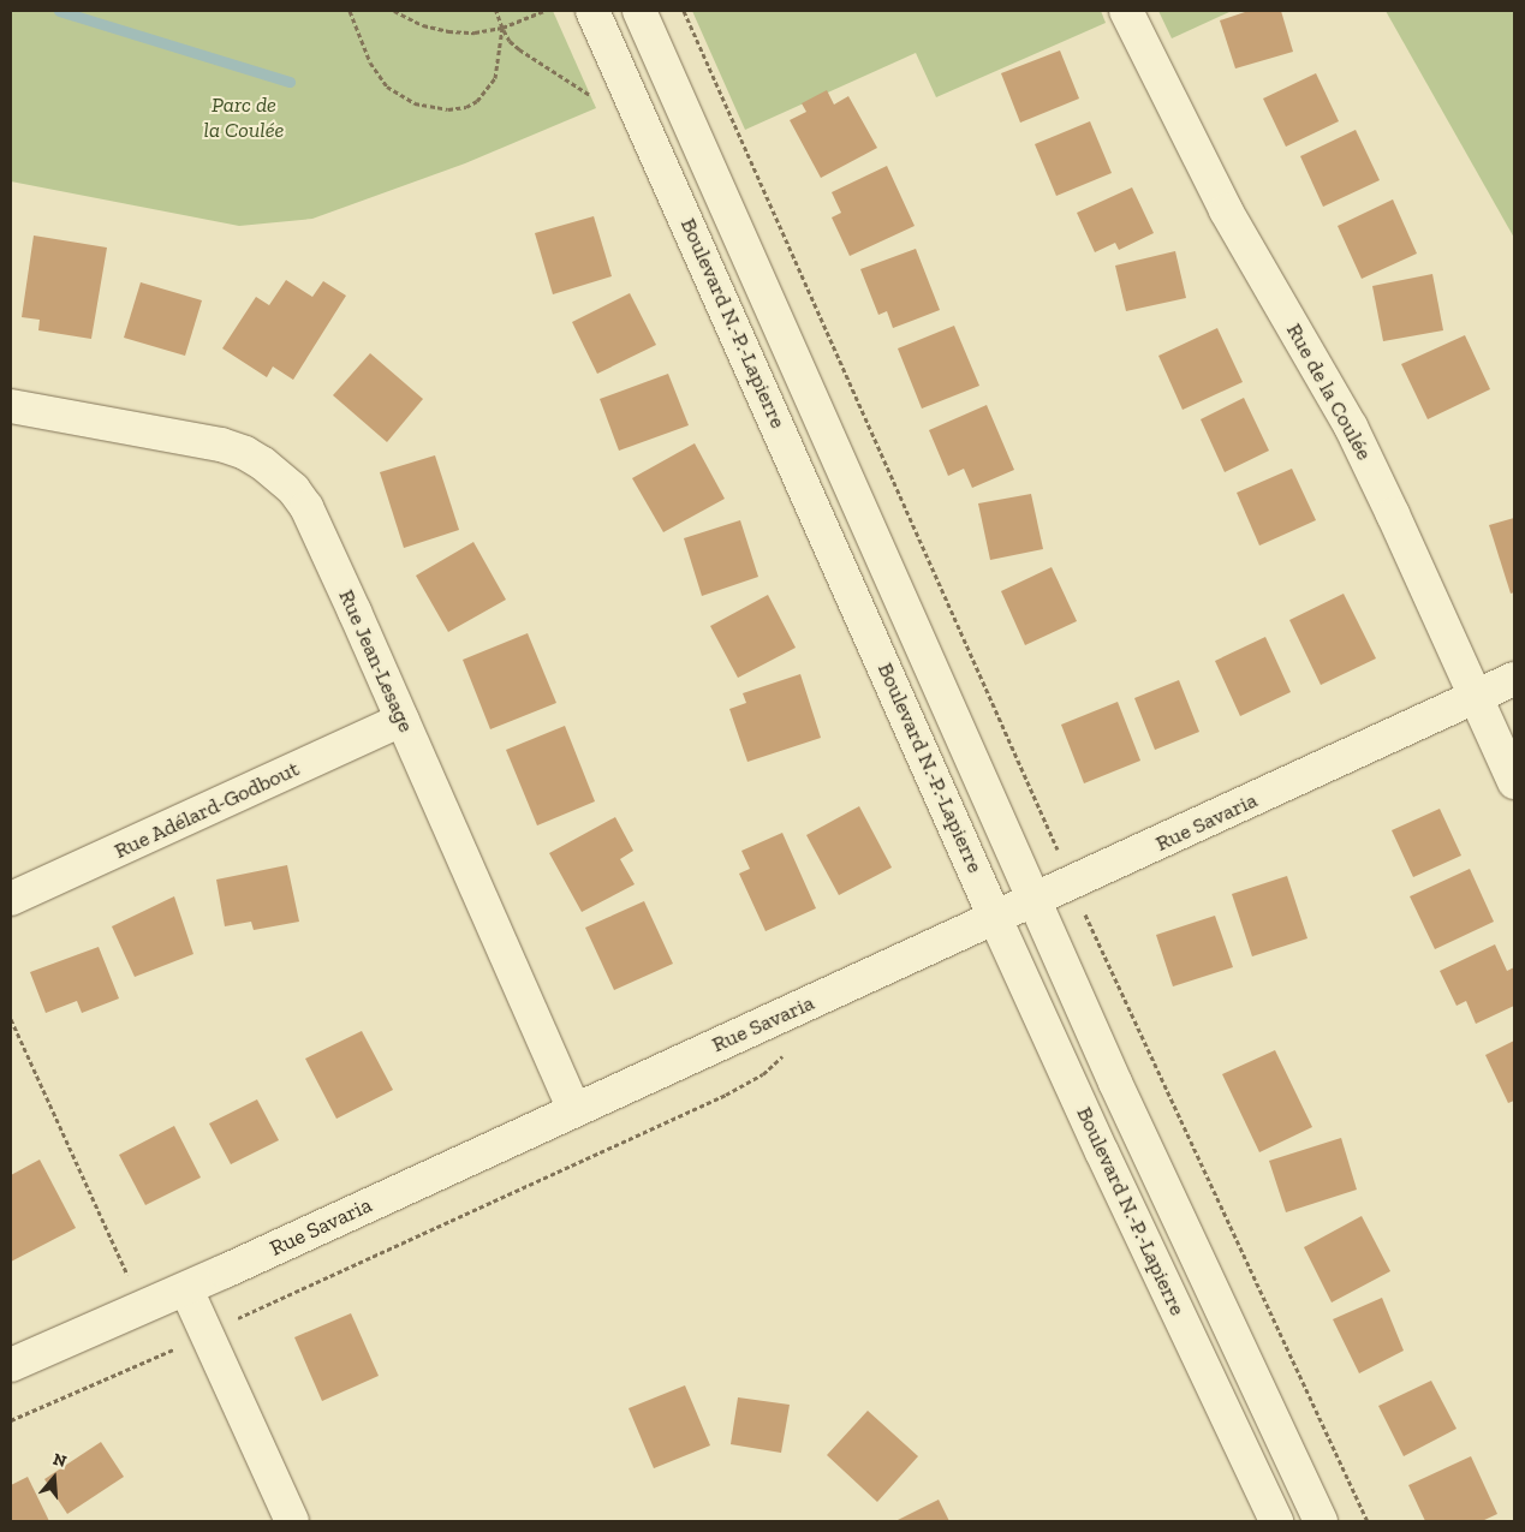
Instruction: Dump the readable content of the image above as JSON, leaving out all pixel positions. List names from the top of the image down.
{
  "streets": {
    "street": [
      "Boulevard N.-P.-Lapierre",
      "Rue de la Coulée",
      "Rue Jean-Lesage",
      "Rue Adélard-Godbout",
      "Rue Savaria"
    ]
  },
  "crossings": [
    ["Boulevard N.-P.-Lapierre", "Rue Savaria"],
    ["Rue de la Coulée", "Rue Savaria"],
    ["Rue Jean-Lesage", "Rue Adélard-Godbout"],
    ["Rue Jean-Lesage", "Rue Savaria"]
  ],
  "parks": ["Parc de la Coulée"],
  "north": "top"
}
